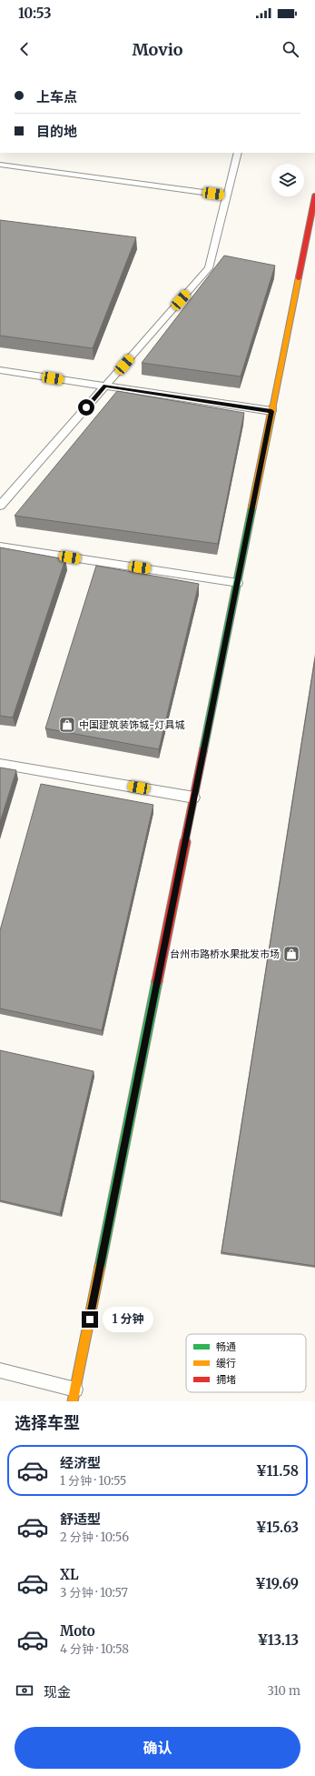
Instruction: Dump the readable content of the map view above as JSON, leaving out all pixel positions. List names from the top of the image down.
{
  "places": {
    "shop": ["中国建筑装饰城-灯具城", "台州市路桥水果批发市场"]
  },
  "legend": ["畅通", "缓行", "拥堵"],
  "page": {
    "status": "10:53",
    "header": "Movio",
    "banner": ["上车点", "目的地"],
    "bubble": "1 分钟",
    "heading": "选择车型",
    "list": [
      {
        "name": "经济型",
        "note": "1 分钟 · 10:55",
        "value": "¥11.58"
      },
      {
        "name": "舒适型",
        "note": "2 分钟 · 10:56",
        "value": "¥15.63"
      },
      {
        "name": "XL",
        "note": "3 分钟 · 10:57",
        "value": "¥19.69"
      },
      {
        "name": "Moto",
        "note": "4 分钟 · 10:58",
        "value": "¥13.13"
      }
    ],
    "pay": ["现金", "310 m"],
    "buttons": "确认"
  }
}
